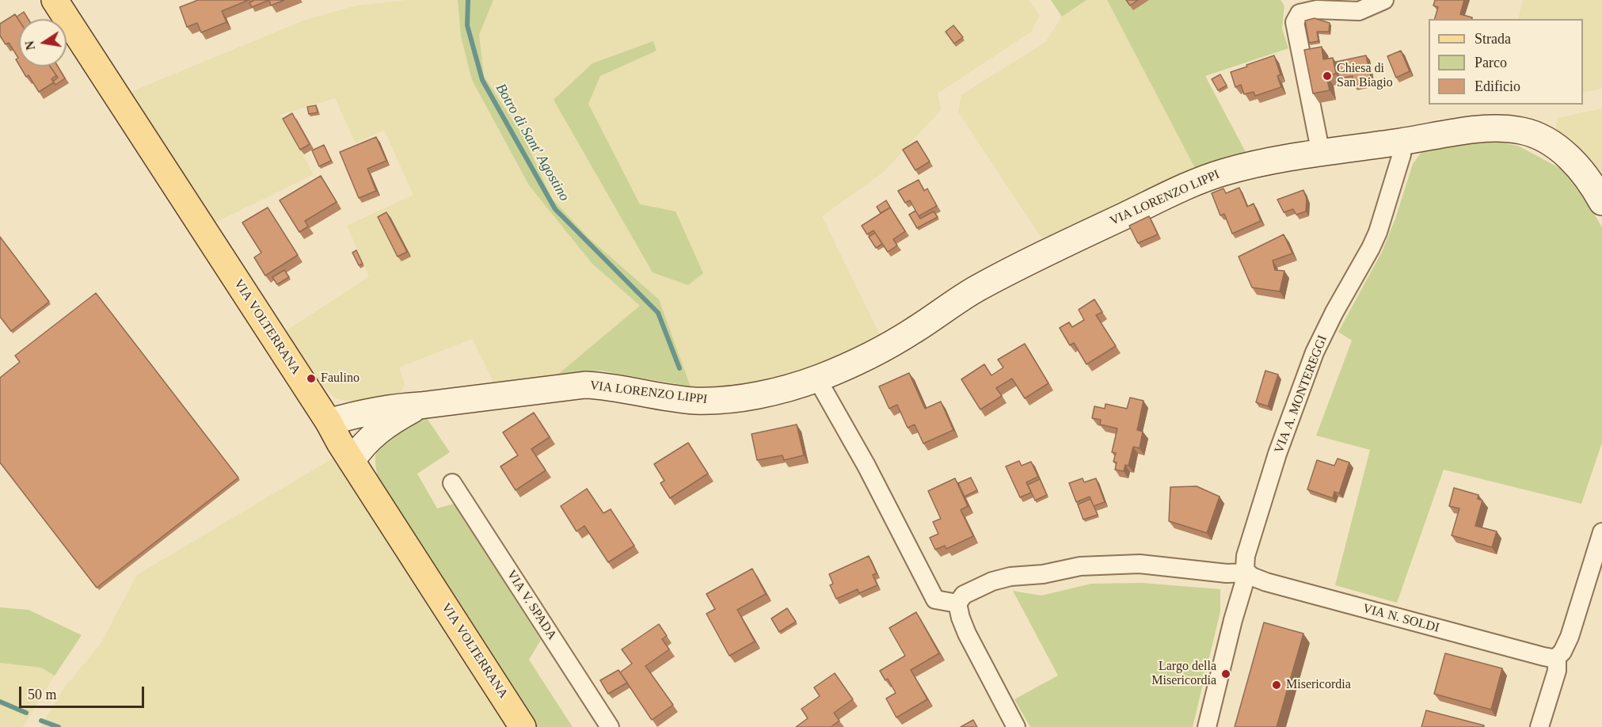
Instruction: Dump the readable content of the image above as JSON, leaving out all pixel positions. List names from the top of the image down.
{
  "streets": {
    "main road": ["VIA VOLTERRANA"],
    "street": [
      "VIA LORENZO LIPPI",
      "VIA A. MONTEREGGI",
      "VIA V. SPADA",
      "VIA N. SOLDI"
    ]
  },
  "crossings": [
    ["VIA LORENZO LIPPI", "VIA VOLTERRANA"],
    ["VIA LORENZO LIPPI", "VIA A. MONTEREGGI"],
    ["VIA A. MONTEREGGI", "VIA N. SOLDI"]
  ],
  "water": ["Botro di Sant' Agostino"],
  "places": [
    "Chiesa di San Biagio",
    "Faulino",
    "Largo della Misericordia",
    "Misericordia"
  ],
  "legend": ["Strada", "Parco", "Edificio"],
  "scale_bar": "50 m",
  "north": "left"
}
